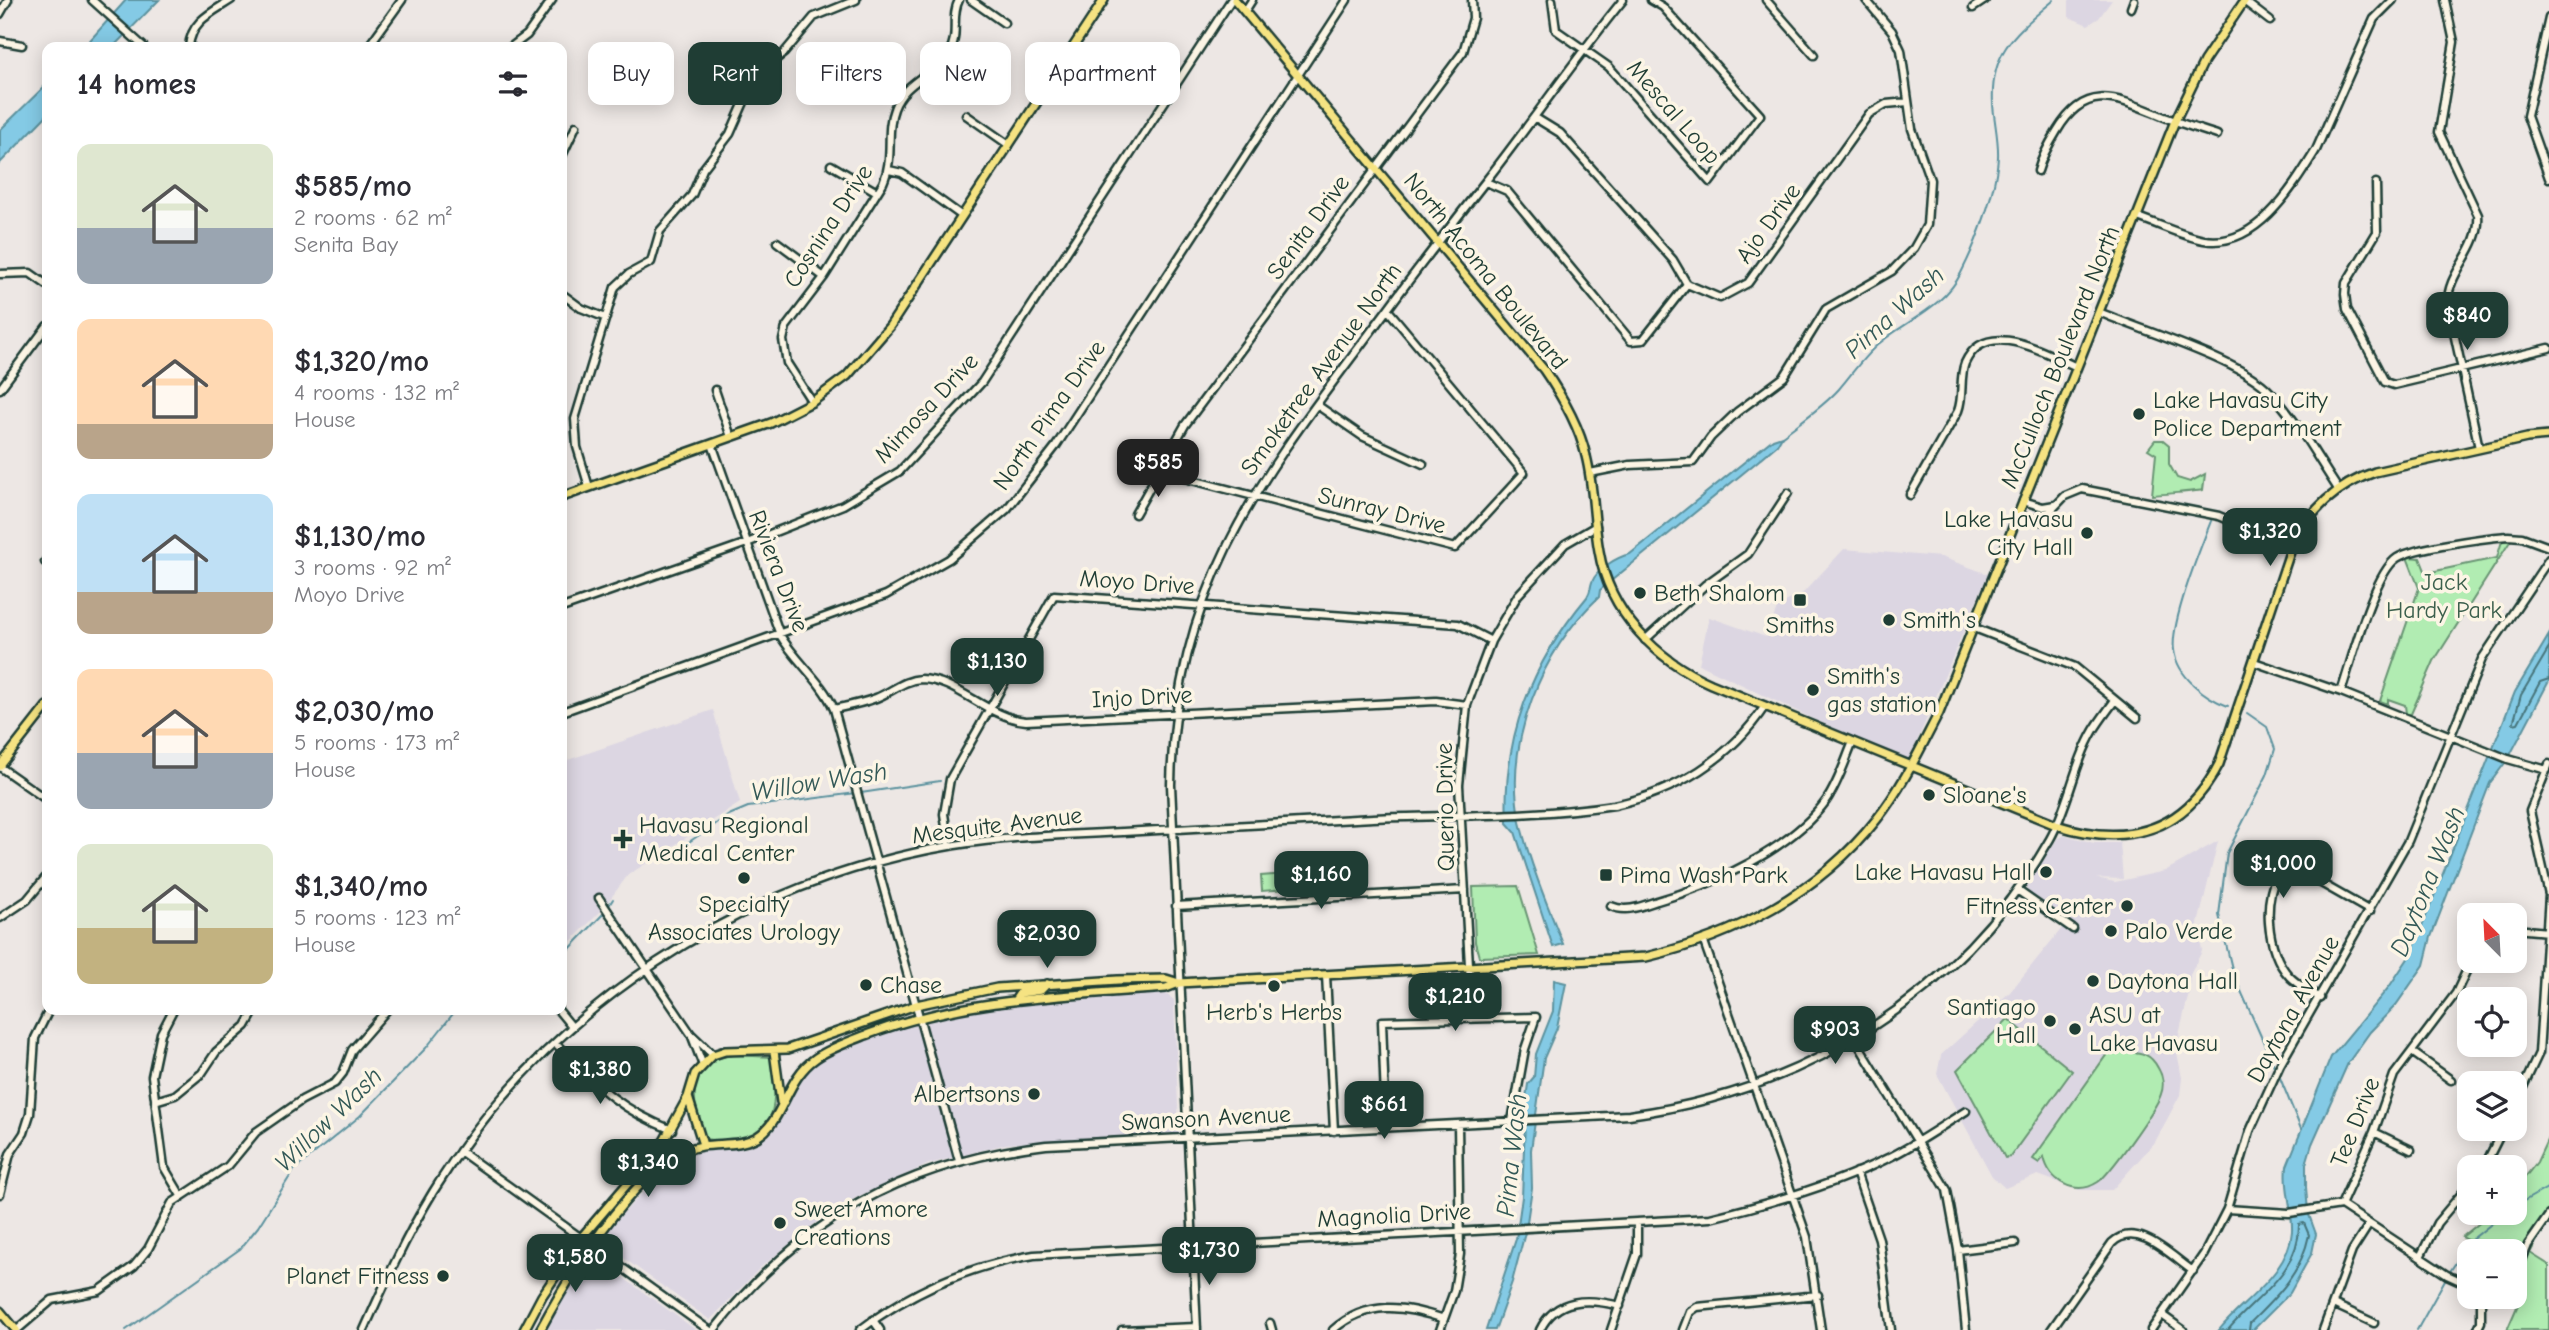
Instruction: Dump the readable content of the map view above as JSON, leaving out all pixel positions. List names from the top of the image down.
{
  "streets": {
    "main road": ["North Acoma Boulevard", "McCulloch Boulevard North"],
    "street": [
      "Mescal Loop",
      "Ajo Drive",
      "Cosnina Drive",
      "Senita Drive",
      "Smoketree Avenue North",
      "Mimosa Drive",
      "North Pima Drive",
      "Sunray Drive",
      "Riviera Drive",
      "Moyo Drive",
      "Injo Drive",
      "Querio Drive",
      "Mesquite Avenue",
      "Daytona Avenue",
      "Swanson Avenue",
      "Tee Drive",
      "Magnolia Drive"
    ]
  },
  "crossings": [
    ["Mescal Loop", "Smoketree Avenue North"],
    ["Senita Drive", "North Acoma Boulevard"],
    ["Senita Drive", "Sunray Drive"],
    ["North Acoma Boulevard", "McCulloch Boulevard North"],
    ["North Acoma Boulevard", "Smoketree Avenue North"],
    ["North Acoma Boulevard", "Mimosa Drive"],
    ["North Acoma Boulevard", "North Pima Drive"],
    ["North Acoma Boulevard", "Querio Drive"],
    ["North Acoma Boulevard", "Mesquite Avenue"],
    ["North Acoma Boulevard", "Swanson Avenue"],
    ["McCulloch Boulevard North", "Smoketree Avenue North"],
    ["McCulloch Boulevard North", "Querio Drive"],
    ["Smoketree Avenue North", "Sunray Drive"],
    ["Smoketree Avenue North", "Moyo Drive"],
    ["Smoketree Avenue North", "Injo Drive"],
    ["Smoketree Avenue North", "Mesquite Avenue"],
    ["Smoketree Avenue North", "Swanson Avenue"],
    ["Smoketree Avenue North", "Magnolia Drive"],
    ["Mimosa Drive", "Riviera Drive"],
    ["North Pima Drive", "Riviera Drive"],
    ["Riviera Drive", "Injo Drive"],
    ["Riviera Drive", "Mesquite Avenue"],
    ["Riviera Drive", "Swanson Avenue"],
    ["Moyo Drive", "Injo Drive"],
    ["Moyo Drive", "Querio Drive"],
    ["Moyo Drive", "Mesquite Avenue"],
    ["Injo Drive", "Querio Drive"],
    ["Querio Drive", "Mesquite Avenue"],
    ["Daytona Avenue", "Tee Drive"]
  ],
  "water": ["Pima Wash", "Willow Wash", "Daytona Wash"],
  "parks": ["Jack Hardy Park"],
  "places": {
    "other": [
      "Lake Havasu City Police Department",
      "Lake Havasu City Hall",
      "Beth Shalom",
      "Smith's",
      "Smith's gas station",
      "Sloane's",
      "Lake Havasu Hall",
      "Specialty Associates Urology",
      "Fitness Center",
      "Palo Verde",
      "Daytona Hall",
      "Chase",
      "Herb's Herbs",
      "Santiago Hall",
      "ASU at Lake Havasu",
      "Albertsons",
      "Sweet Amore Creations",
      "Planet Fitness"
    ],
    "transit": ["Smiths", "Pima Wash Park"],
    "health": ["Havasu Regional Medical Center"]
  },
  "north": "top left",
  "page": {
    "chip": [
      "Buy",
      "Rent",
      "Filters",
      "New",
      "Apartment"
    ],
    "heading": "14 homes",
    "list": [
      {
        "name": "$585/mo",
        "note": "2 rooms · 62 m² · Senita Bay"
      },
      {
        "name": "$1,320/mo",
        "note": "4 rooms · 132 m² · House"
      },
      {
        "name": "$1,130/mo",
        "note": "3 rooms · 92 m² · Moyo Drive"
      },
      {
        "name": "$2,030/mo",
        "note": "5 rooms · 173 m² · House"
      },
      {
        "name": "$1,340/mo",
        "note": "5 rooms · 123 m² · House"
      }
    ],
    "price": [
      "$840",
      "$585",
      "$1,320",
      "$1,130",
      "$1,000",
      "$1,160",
      "$2,030",
      "$1,210",
      "$903",
      "$1,380",
      "$661",
      "$1,340",
      "$1,730",
      "$1,580"
    ],
    "map_buttons": ["+", "−"]
  }
}
